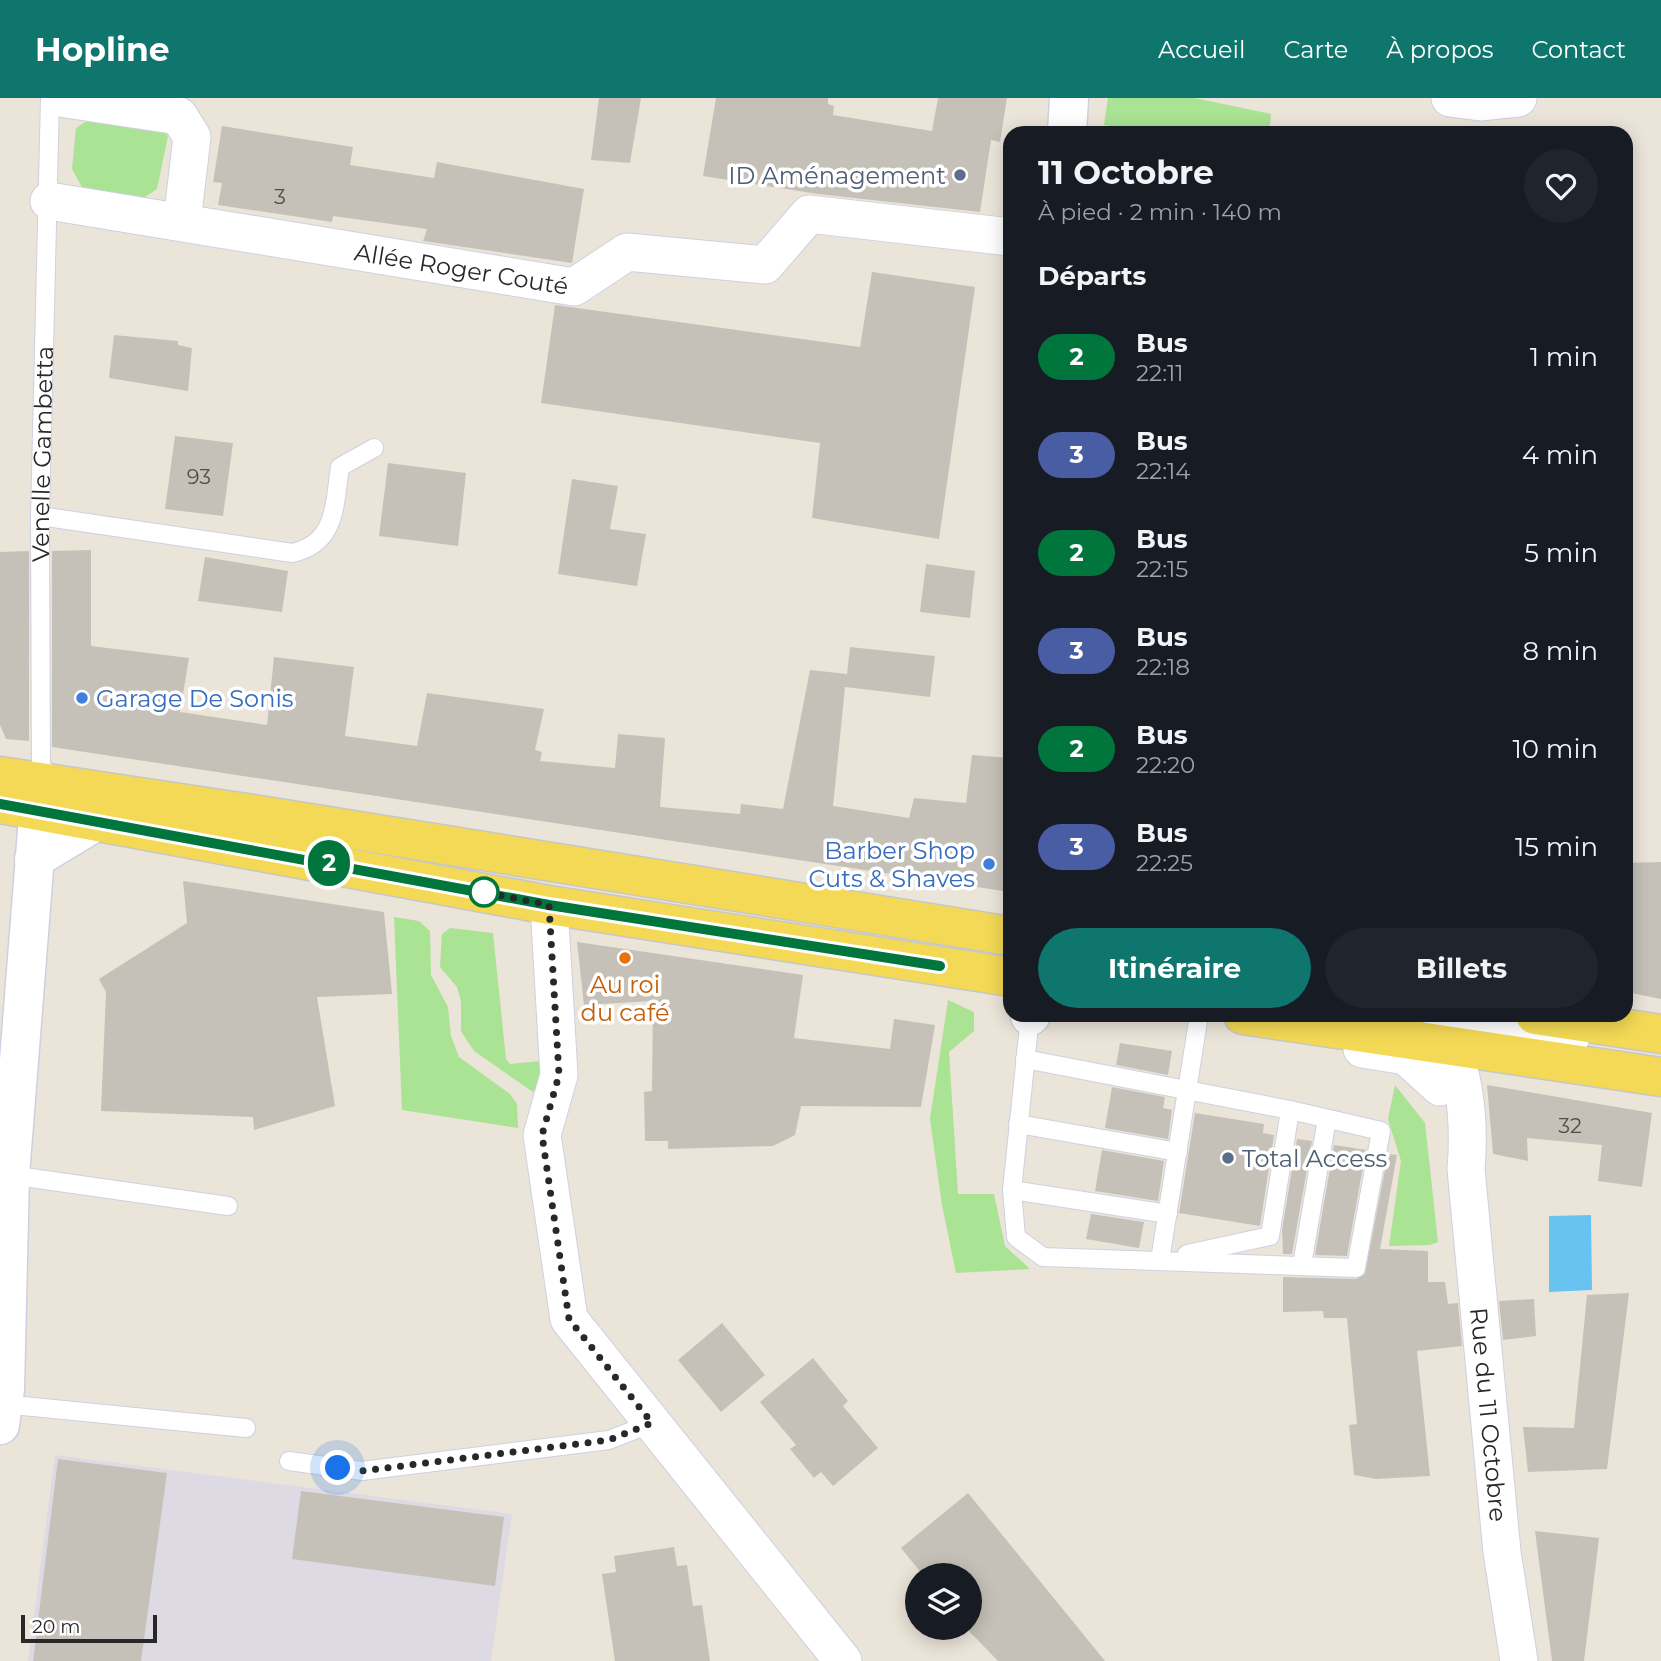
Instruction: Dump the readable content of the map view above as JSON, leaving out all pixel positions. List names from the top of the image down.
{
  "streets": {
    "street": ["Allée Roger Couté", "Rue du 11 Octobre"],
    "lane": ["Venelle Gambetta"]
  },
  "crossings": [
    ["Allée Roger Couté", "Venelle Gambetta"]
  ],
  "places": [
    "ID Aménagement",
    "Garage De Sonis",
    "Barber Shop Cuts & Shaves",
    "Au roi du café",
    "Total Access"
  ],
  "lines": ["bus line 2"],
  "house_numbers": ["3", "93", "32"],
  "scale_bar": "20 m",
  "page": {
    "header": "Hopline",
    "nav": [
      "Accueil",
      "Carte",
      "À propos",
      "Contact"
    ],
    "on_map": "2",
    "heading": [
      ["11 Octobre", "À pied · 2 min · 140 m"],
      "Départs"
    ],
    "list": [
      {
        "mark": "2",
        "name": "Bus",
        "note": "22:11",
        "value": "1 min"
      },
      {
        "mark": "3",
        "name": "Bus",
        "note": "22:14",
        "value": "4 min"
      },
      {
        "mark": "2",
        "name": "Bus",
        "note": "22:15",
        "value": "5 min"
      },
      {
        "mark": "3",
        "name": "Bus",
        "note": "22:18",
        "value": "8 min"
      },
      {
        "mark": "2",
        "name": "Bus",
        "note": "22:20",
        "value": "10 min"
      },
      {
        "mark": "3",
        "name": "Bus",
        "note": "22:25",
        "value": "15 min"
      }
    ],
    "buttons": ["Itinéraire", "Billets"],
    "scale": "20 m"
  }
}
